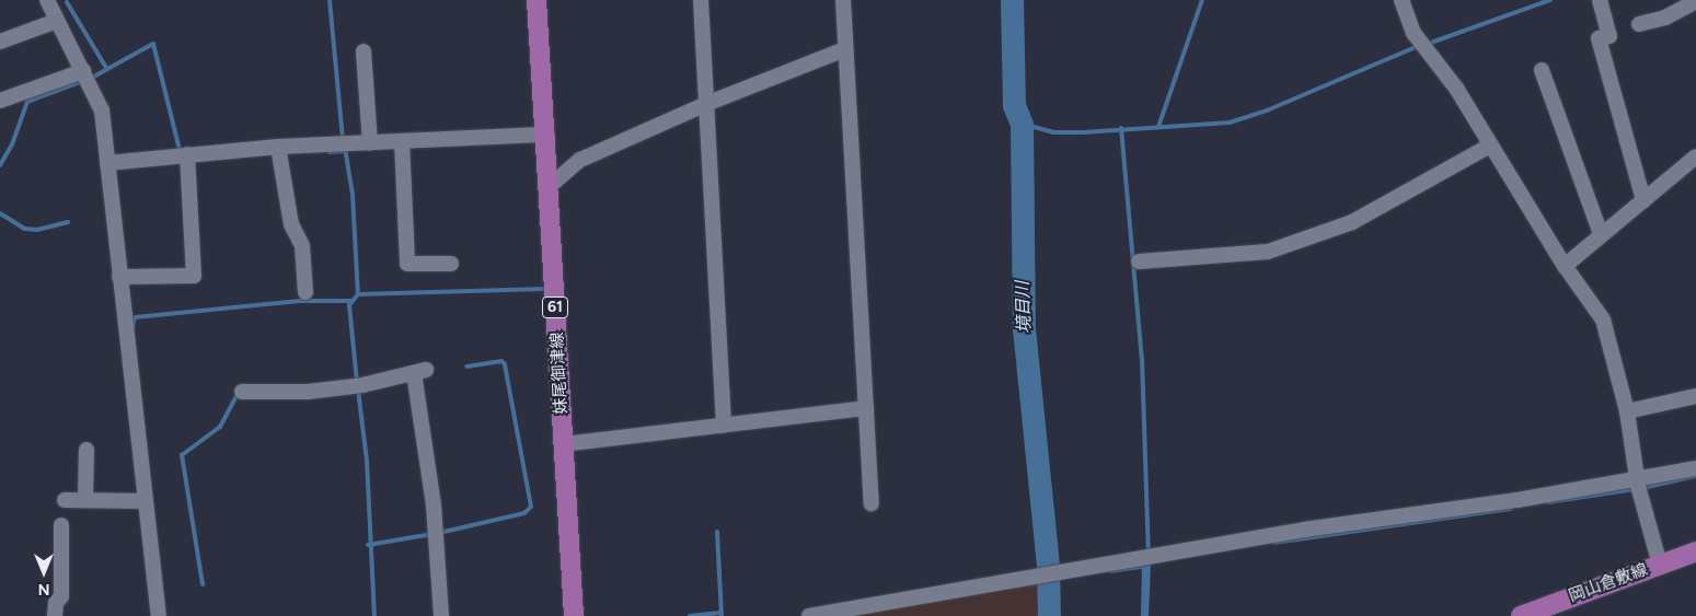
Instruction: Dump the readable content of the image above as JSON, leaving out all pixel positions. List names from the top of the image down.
{
  "streets": {
    "main road": ["61", "妹尾御津線", "岡山倉敷線"]
  },
  "water": ["境目川"],
  "north": "bottom"
}
